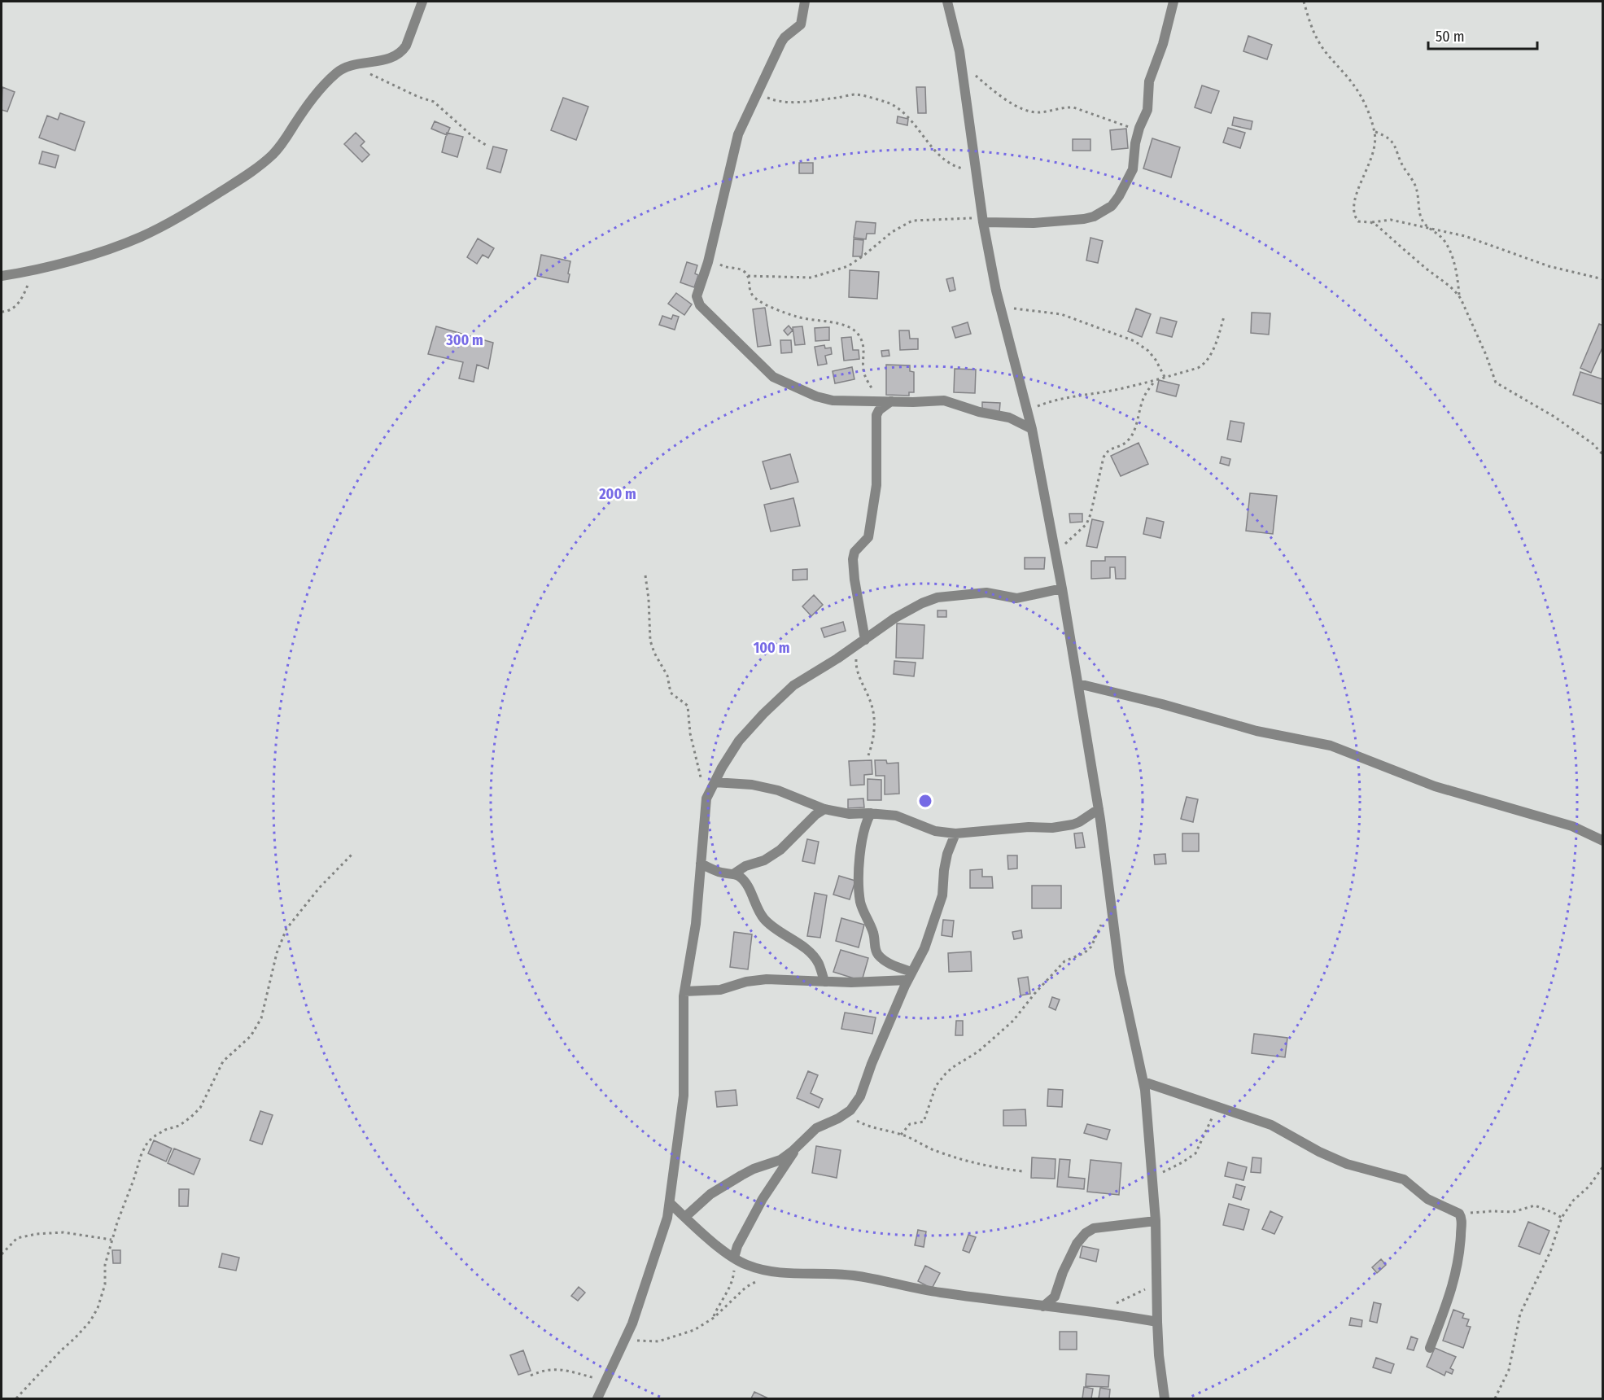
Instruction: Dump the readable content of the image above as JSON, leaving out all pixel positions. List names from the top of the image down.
{
  "scale_bar": "50 m",
  "rings": ["300 m", "200 m", "100 m"]
}
